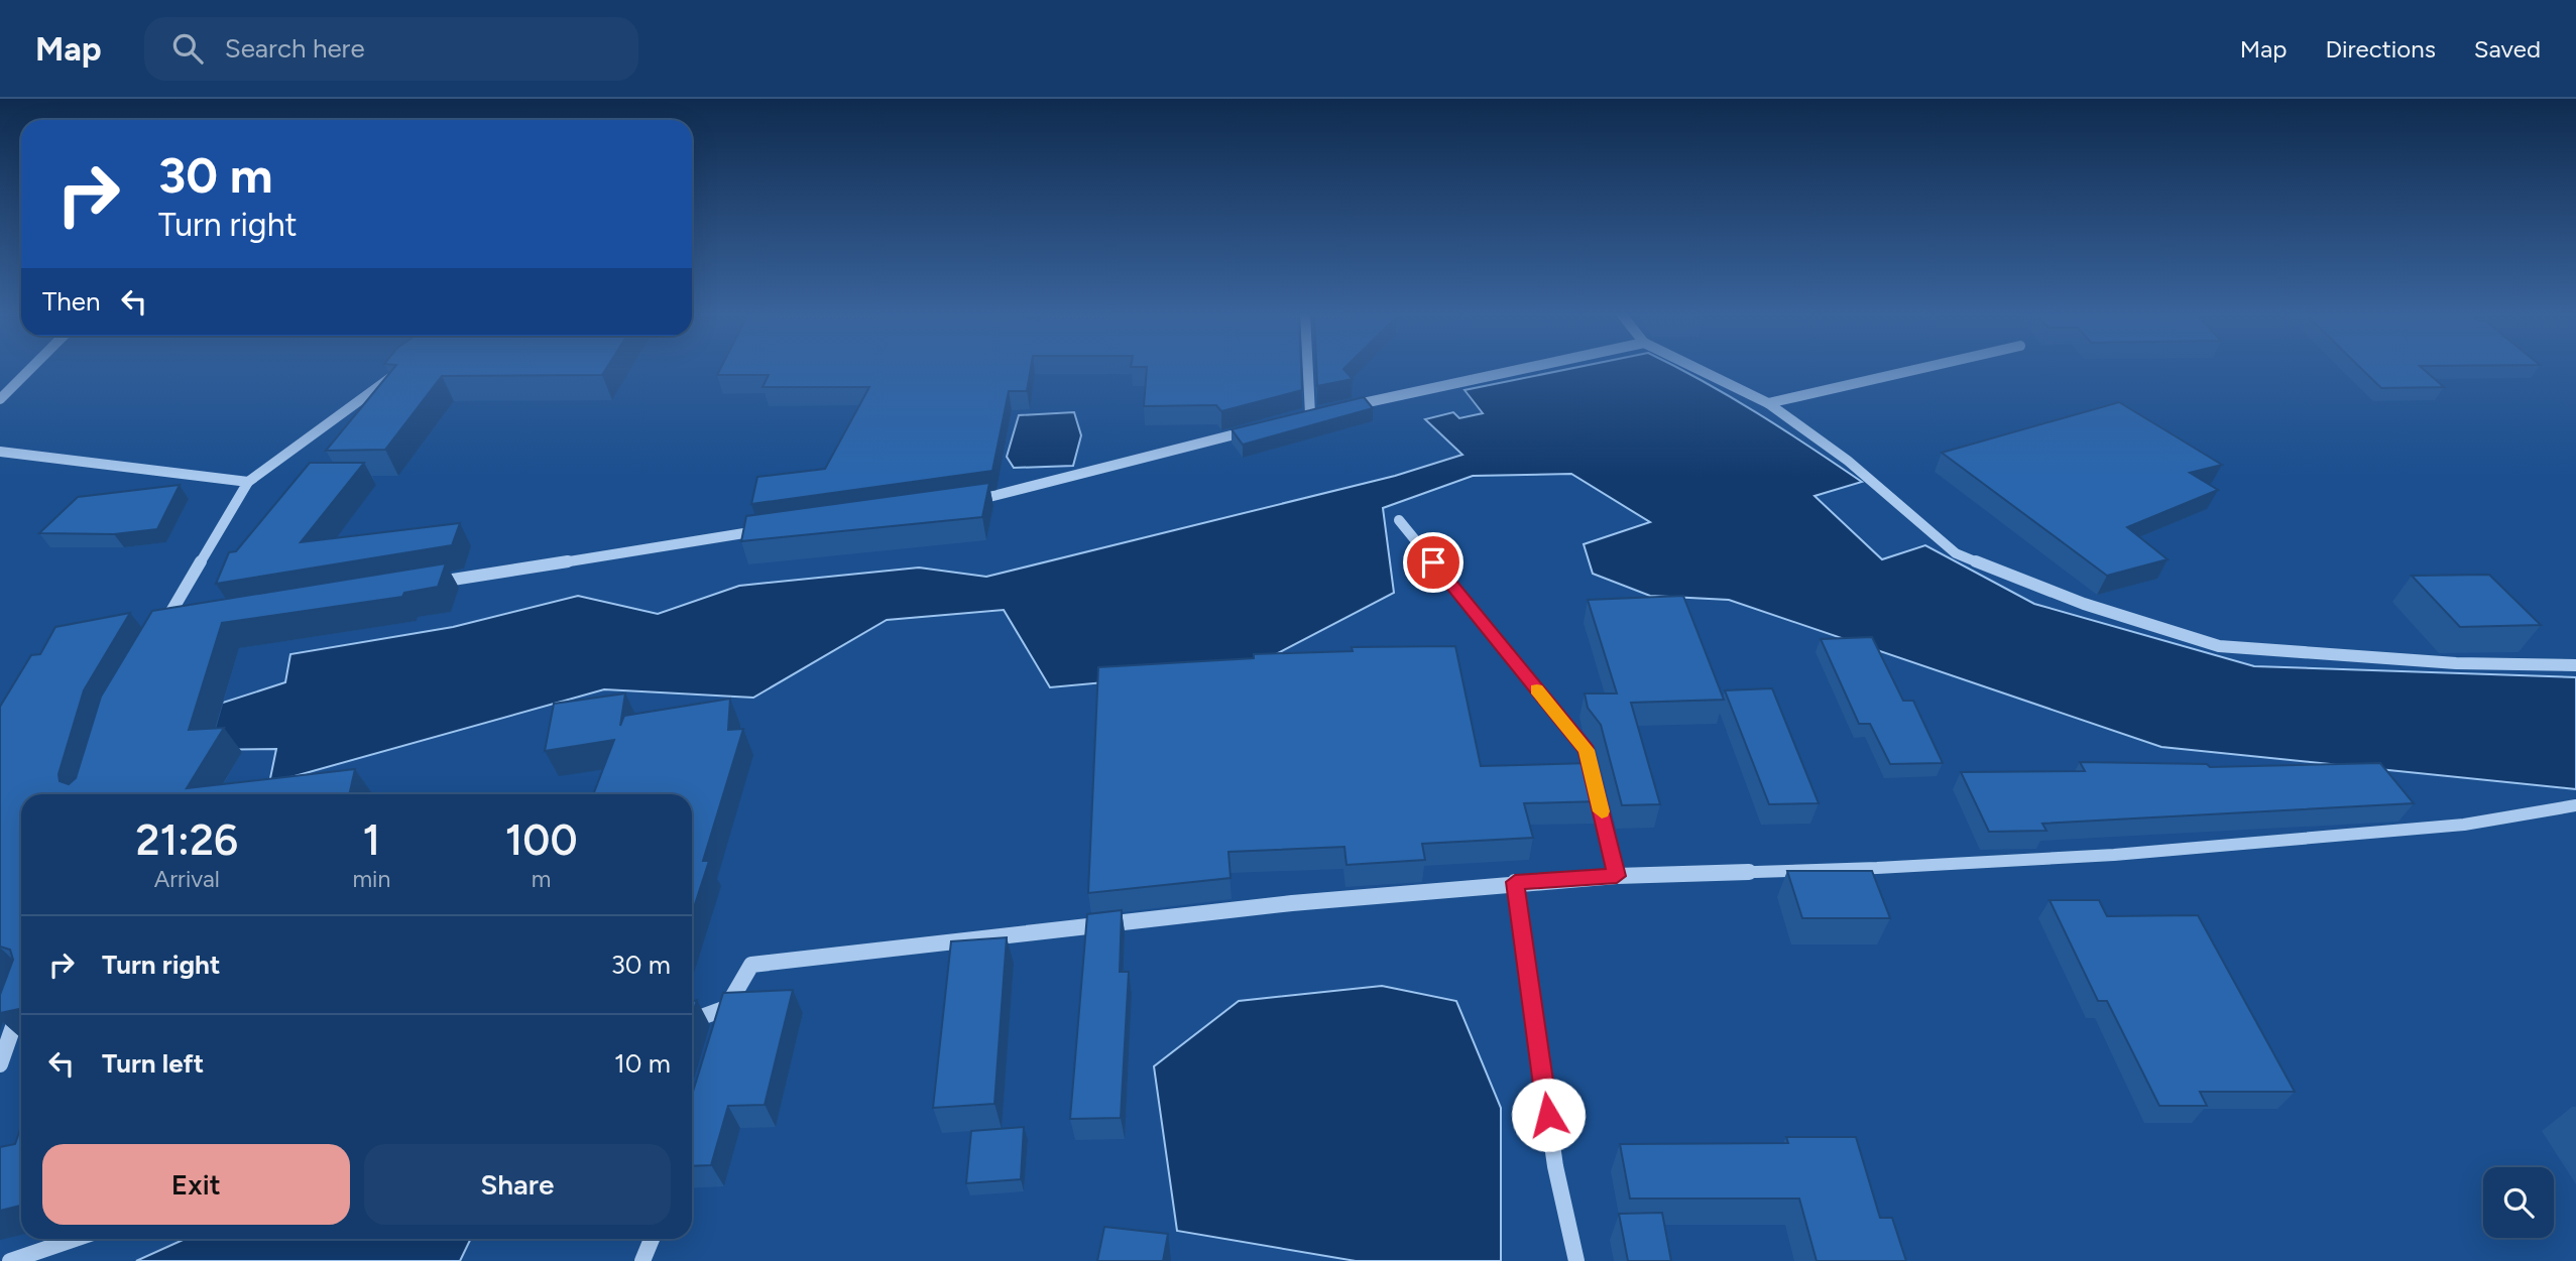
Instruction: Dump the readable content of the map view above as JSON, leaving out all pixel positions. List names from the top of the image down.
{
  "page": {
    "header": "Map",
    "search": "Search here",
    "nav": ["Map", "Directions", "Saved"],
    "turn": ["30 m", "Turn right"],
    "then": "Then",
    "eta": [
      "21:26",
      "Arrival",
      "1",
      "min",
      "100",
      "m"
    ],
    "list": [
      {
        "name": "Turn right",
        "value": "30 m"
      },
      {
        "name": "Turn left",
        "value": "10 m"
      }
    ],
    "buttons": ["Exit", "Share"]
  }
}
